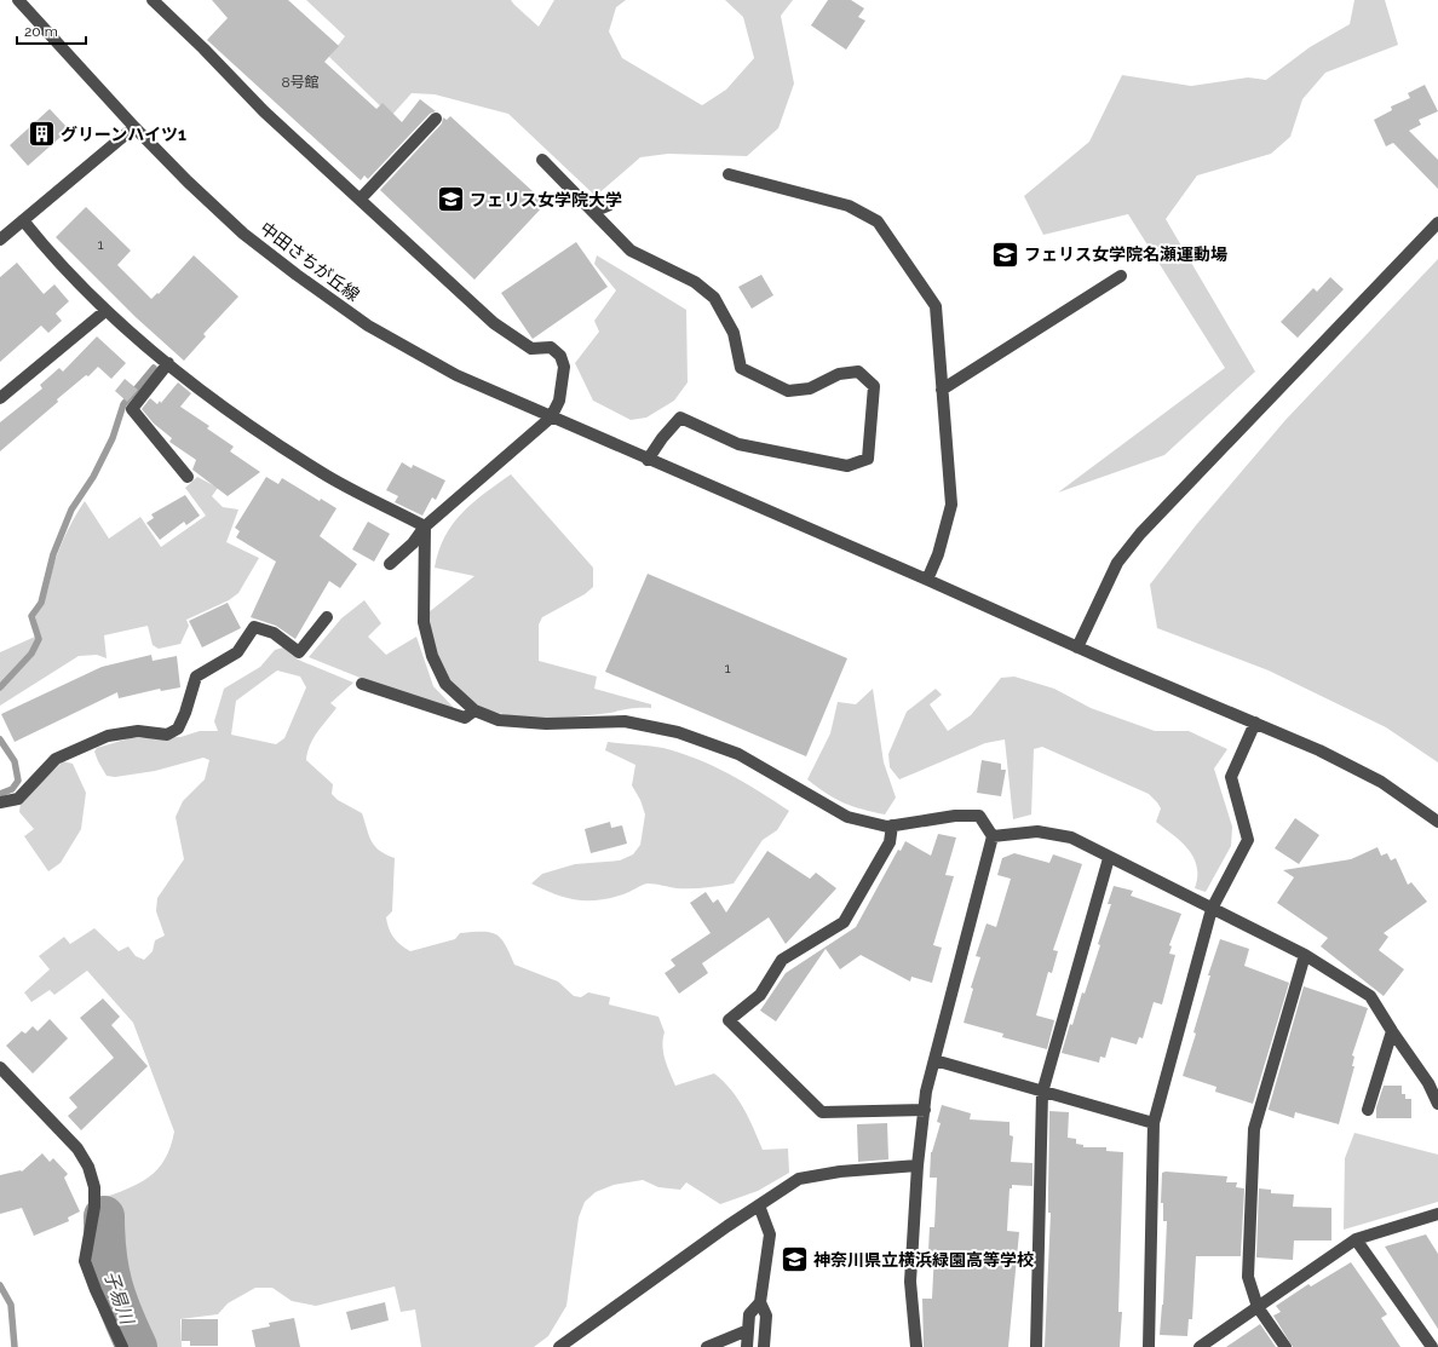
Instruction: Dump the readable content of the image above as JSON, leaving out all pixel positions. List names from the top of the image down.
{
  "streets": {
    "street": ["中田さちが丘線"]
  },
  "water": ["子易川"],
  "places": {
    "building": ["グリーンハイツ1"],
    "school or university": ["フェリス女学院大学", "フェリス女学院名瀬運動場", "神奈川県立横浜緑園高等学校"]
  },
  "house_numbers": ["8号館", "1", "1"],
  "scale_bar": "20 m"
}
